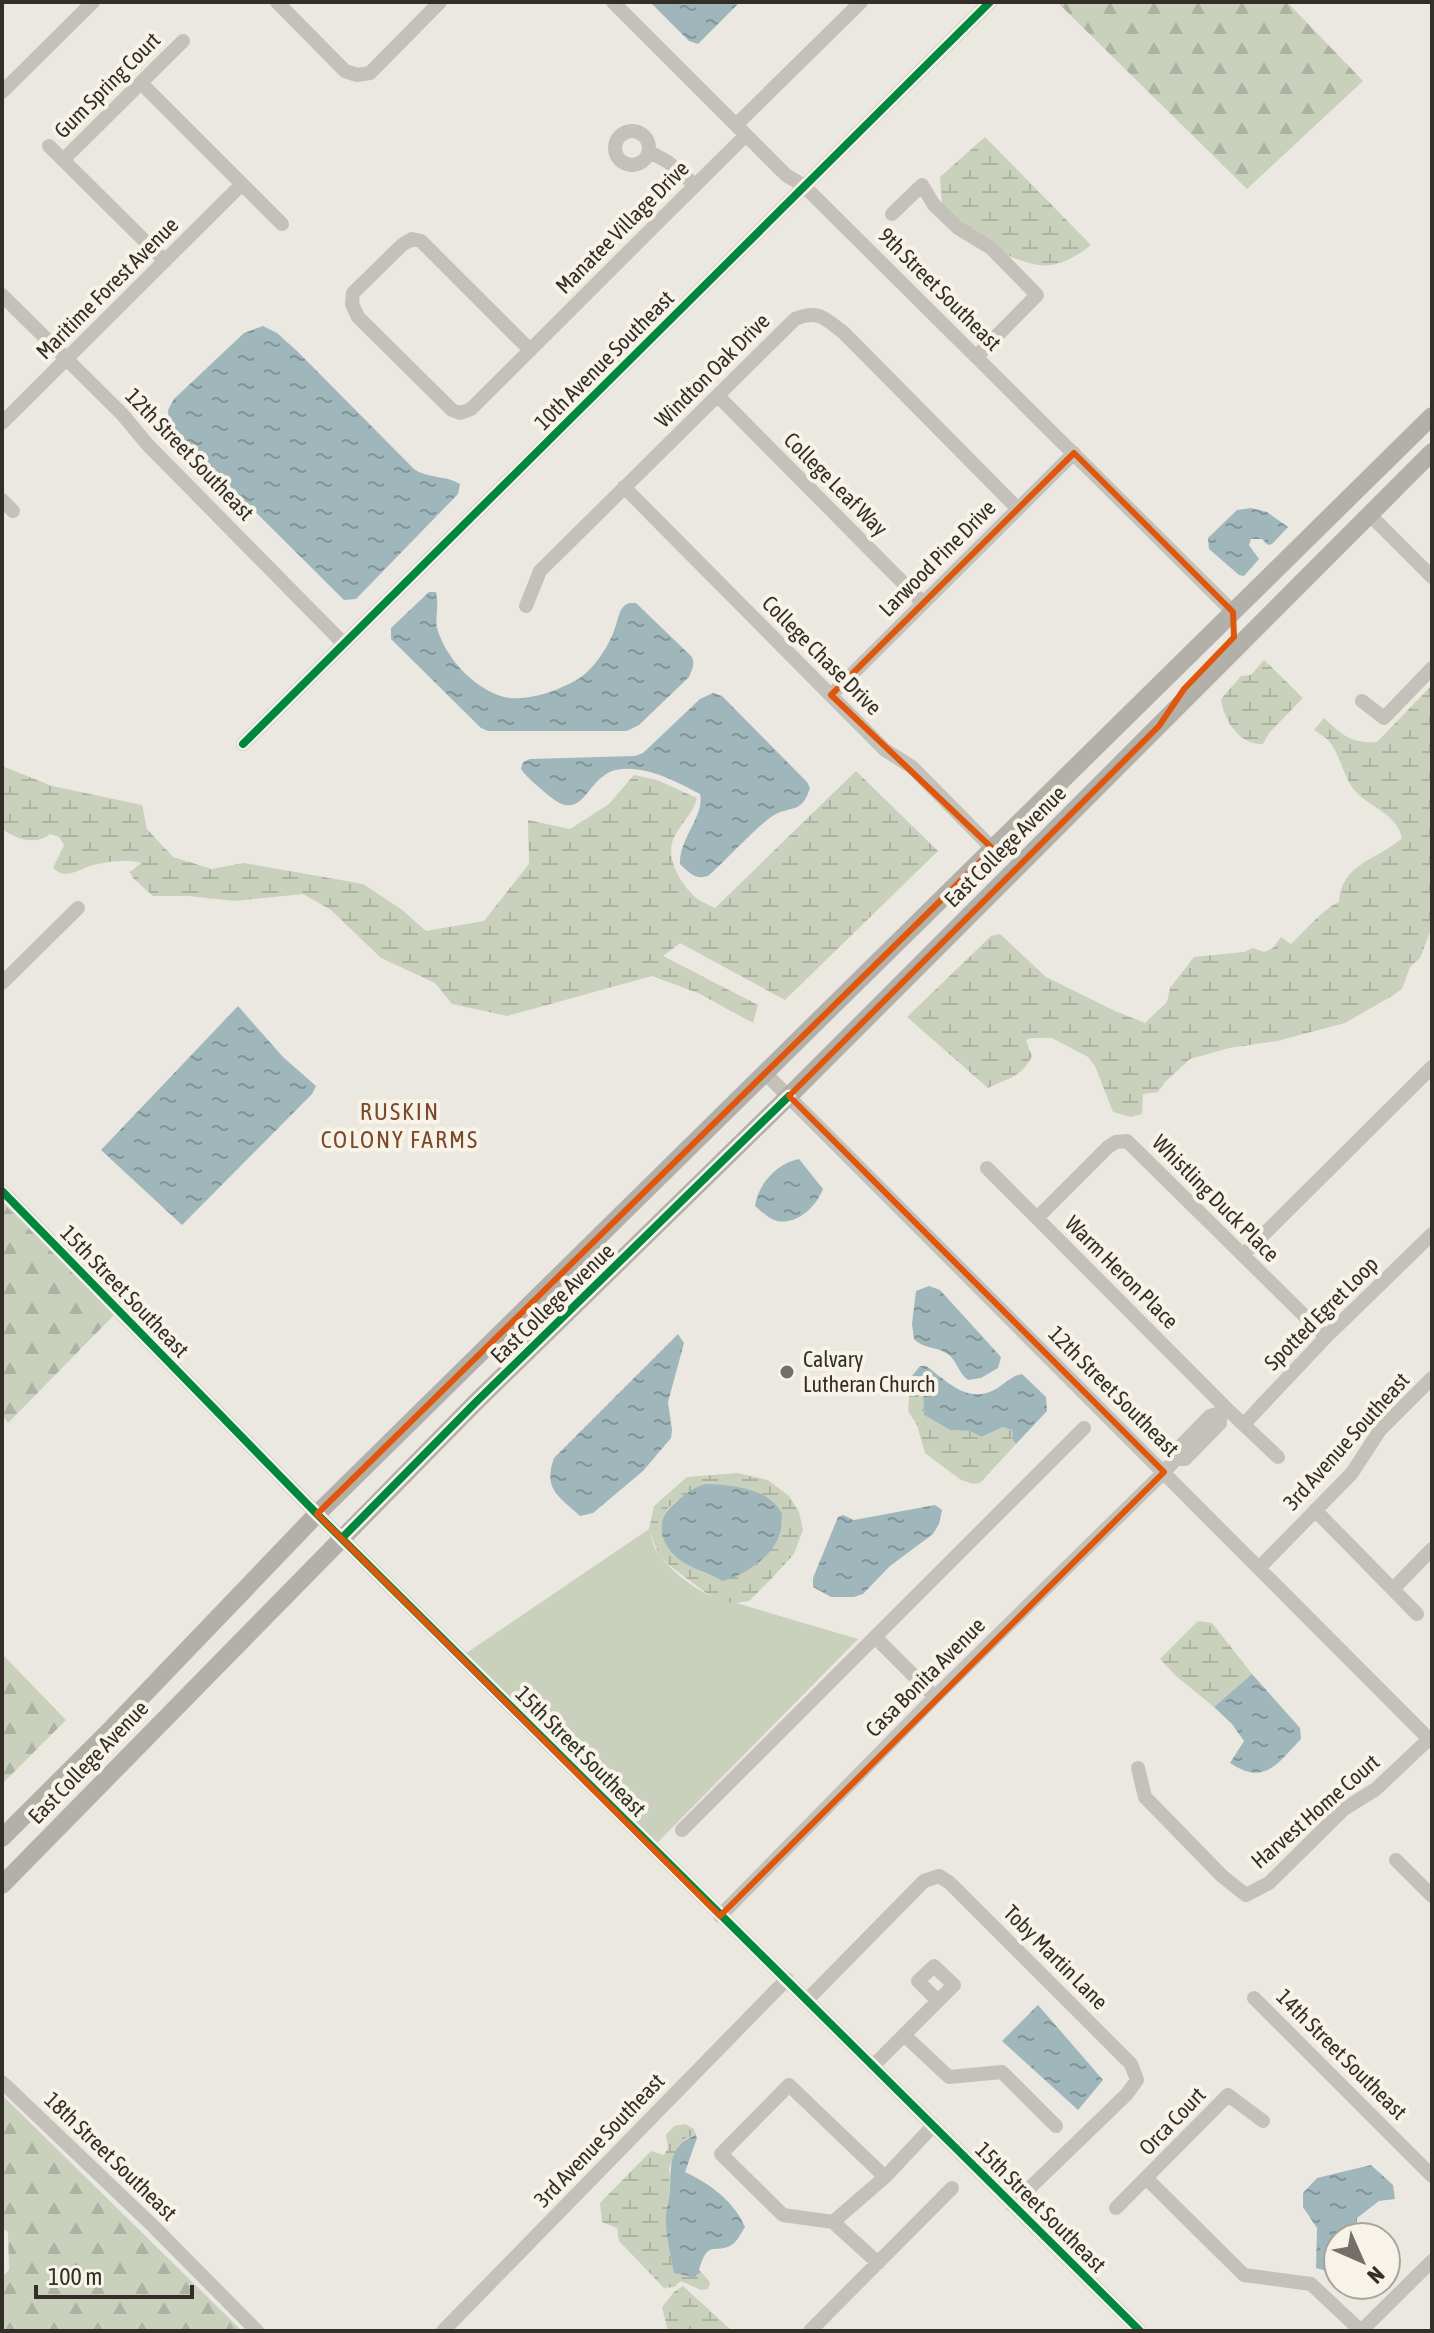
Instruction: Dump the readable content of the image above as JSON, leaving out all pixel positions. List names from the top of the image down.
{
  "streets": {
    "main road": ["East College Avenue"],
    "street": [
      "Gum Spring Court",
      "Manatee Village Drive",
      "Maritime Forest Avenue",
      "9th Street Southeast",
      "10th Avenue Southeast",
      "Windton Oak Drive",
      "12th Street Southeast",
      "College Leaf Way",
      "Larwood Pine Drive",
      "College Chase Drive",
      "Whistling Duck Place",
      "Warm Heron Place",
      "15th Street Southeast",
      "Spotted Egret Loop",
      "3rd Avenue Southeast",
      "Casa Bonita Avenue",
      "Harvest Home Court",
      "Toby Martin Lane",
      "14th Street Southeast",
      "Orca Court",
      "18th Street Southeast"
    ]
  },
  "crossings": [
    ["Manatee Village Drive", "9th Street Southeast"],
    ["Maritime Forest Avenue", "12th Street Southeast"],
    ["9th Street Southeast", "10th Avenue Southeast"],
    ["9th Street Southeast", "Larwood Pine Drive"],
    ["9th Street Southeast", "East College Avenue"],
    ["10th Avenue Southeast", "12th Street Southeast"],
    ["Windton Oak Drive", "College Leaf Way"],
    ["Windton Oak Drive", "Larwood Pine Drive"],
    ["Windton Oak Drive", "College Chase Drive"],
    ["12th Street Southeast", "East College Avenue"],
    ["12th Street Southeast", "3rd Avenue Southeast"],
    ["12th Street Southeast", "Casa Bonita Avenue"],
    ["12th Street Southeast", "Harvest Home Court"],
    ["College Leaf Way", "Larwood Pine Drive"],
    ["Larwood Pine Drive", "College Chase Drive"],
    ["College Chase Drive", "East College Avenue"],
    ["East College Avenue", "15th Street Southeast"],
    ["Whistling Duck Place", "Warm Heron Place"],
    ["Whistling Duck Place", "Spotted Egret Loop"],
    ["Warm Heron Place", "Spotted Egret Loop"],
    ["Warm Heron Place", "Casa Bonita Avenue"],
    ["15th Street Southeast", "3rd Avenue Southeast"],
    ["15th Street Southeast", "Casa Bonita Avenue"],
    ["15th Street Southeast", "Toby Martin Lane"]
  ],
  "districts": ["RUSKIN COLONY FARMS"],
  "places": ["Calvary Lutheran Church"],
  "scale_bar": "100 m",
  "north": "bottom right"
}
